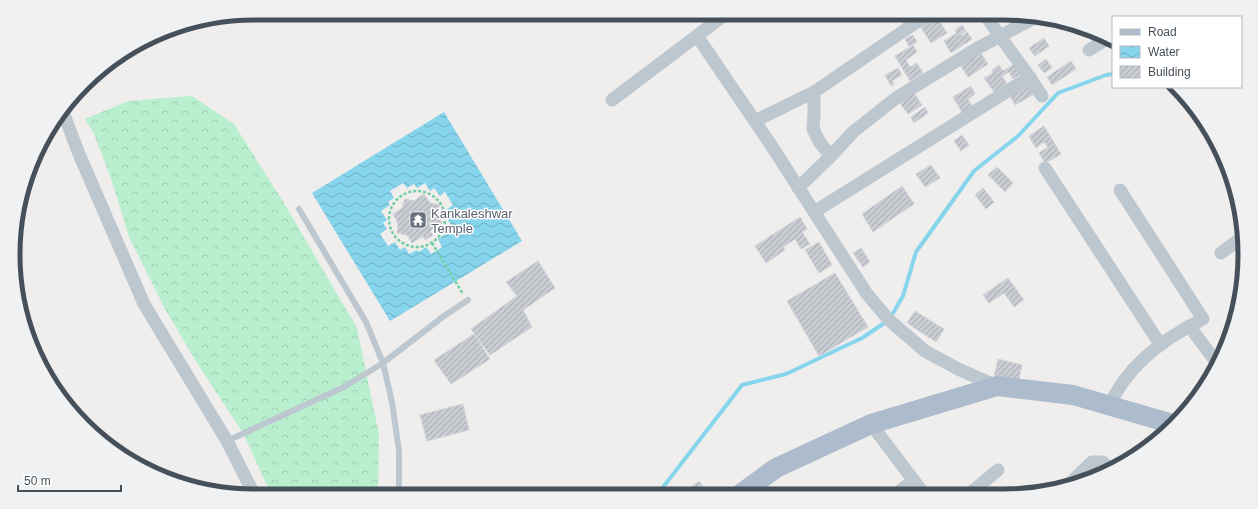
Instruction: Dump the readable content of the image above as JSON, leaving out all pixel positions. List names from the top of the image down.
{
  "places": {
    "temple": ["Kankaleshwar Temple"]
  },
  "legend": ["Road", "Water", "Building"],
  "scale_bar": "50 m"
}
